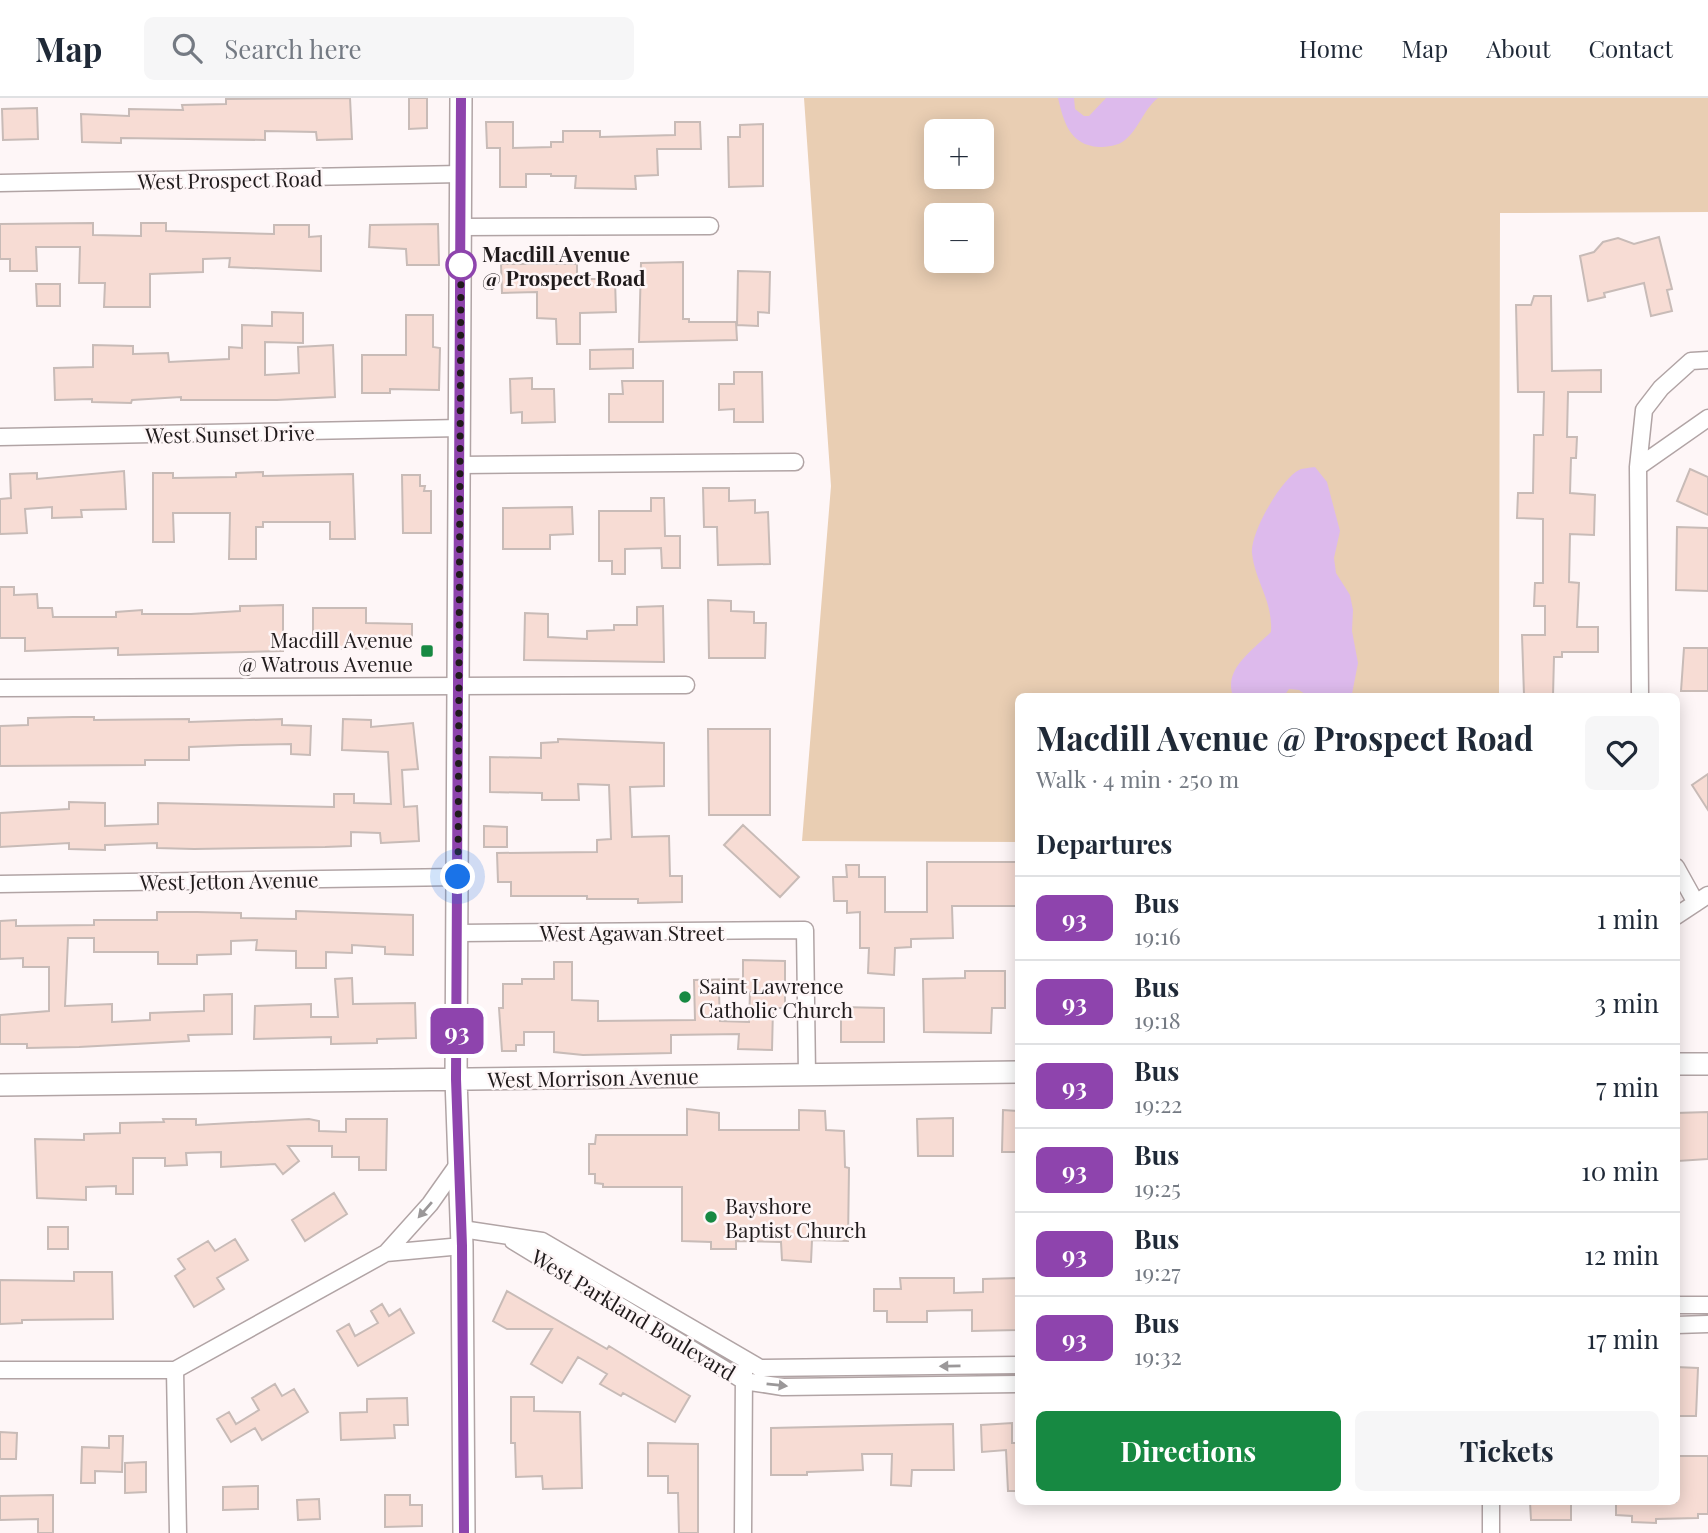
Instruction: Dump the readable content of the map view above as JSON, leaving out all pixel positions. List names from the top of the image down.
{
  "streets": {
    "street": [
      "West Prospect Road",
      "West Sunset Drive",
      "West Jetton Avenue",
      "West Agawan Street",
      "West Morrison Avenue",
      "West Parkland Boulevard"
    ]
  },
  "crossings": [
    ["West Agawan Street", "West Morrison Avenue"]
  ],
  "places": {
    "other": ["Macdill Avenue @ Prospect Road", "Saint Lawrence Catholic Church", "Bayshore Baptist Church"],
    "transit": ["Macdill Avenue @ Watrous Avenue"]
  },
  "lines": ["bus line 93"],
  "page": {
    "header": "Map",
    "search": "Search here",
    "nav": [
      "Home",
      "Map",
      "About",
      "Contact"
    ],
    "on_map": "93",
    "map_buttons": ["+", "−"],
    "heading": [
      ["Macdill Avenue @ Prospect Road", "Walk · 4 min · 250 m"],
      "Departures"
    ],
    "list": [
      {
        "mark": "93",
        "name": "Bus",
        "note": "19:16",
        "value": "1 min"
      },
      {
        "mark": "93",
        "name": "Bus",
        "note": "19:18",
        "value": "3 min"
      },
      {
        "mark": "93",
        "name": "Bus",
        "note": "19:22",
        "value": "7 min"
      },
      {
        "mark": "93",
        "name": "Bus",
        "note": "19:25",
        "value": "10 min"
      },
      {
        "mark": "93",
        "name": "Bus",
        "note": "19:27",
        "value": "12 min"
      },
      {
        "mark": "93",
        "name": "Bus",
        "note": "19:32",
        "value": "17 min"
      }
    ],
    "buttons": ["Directions", "Tickets"]
  }
}
